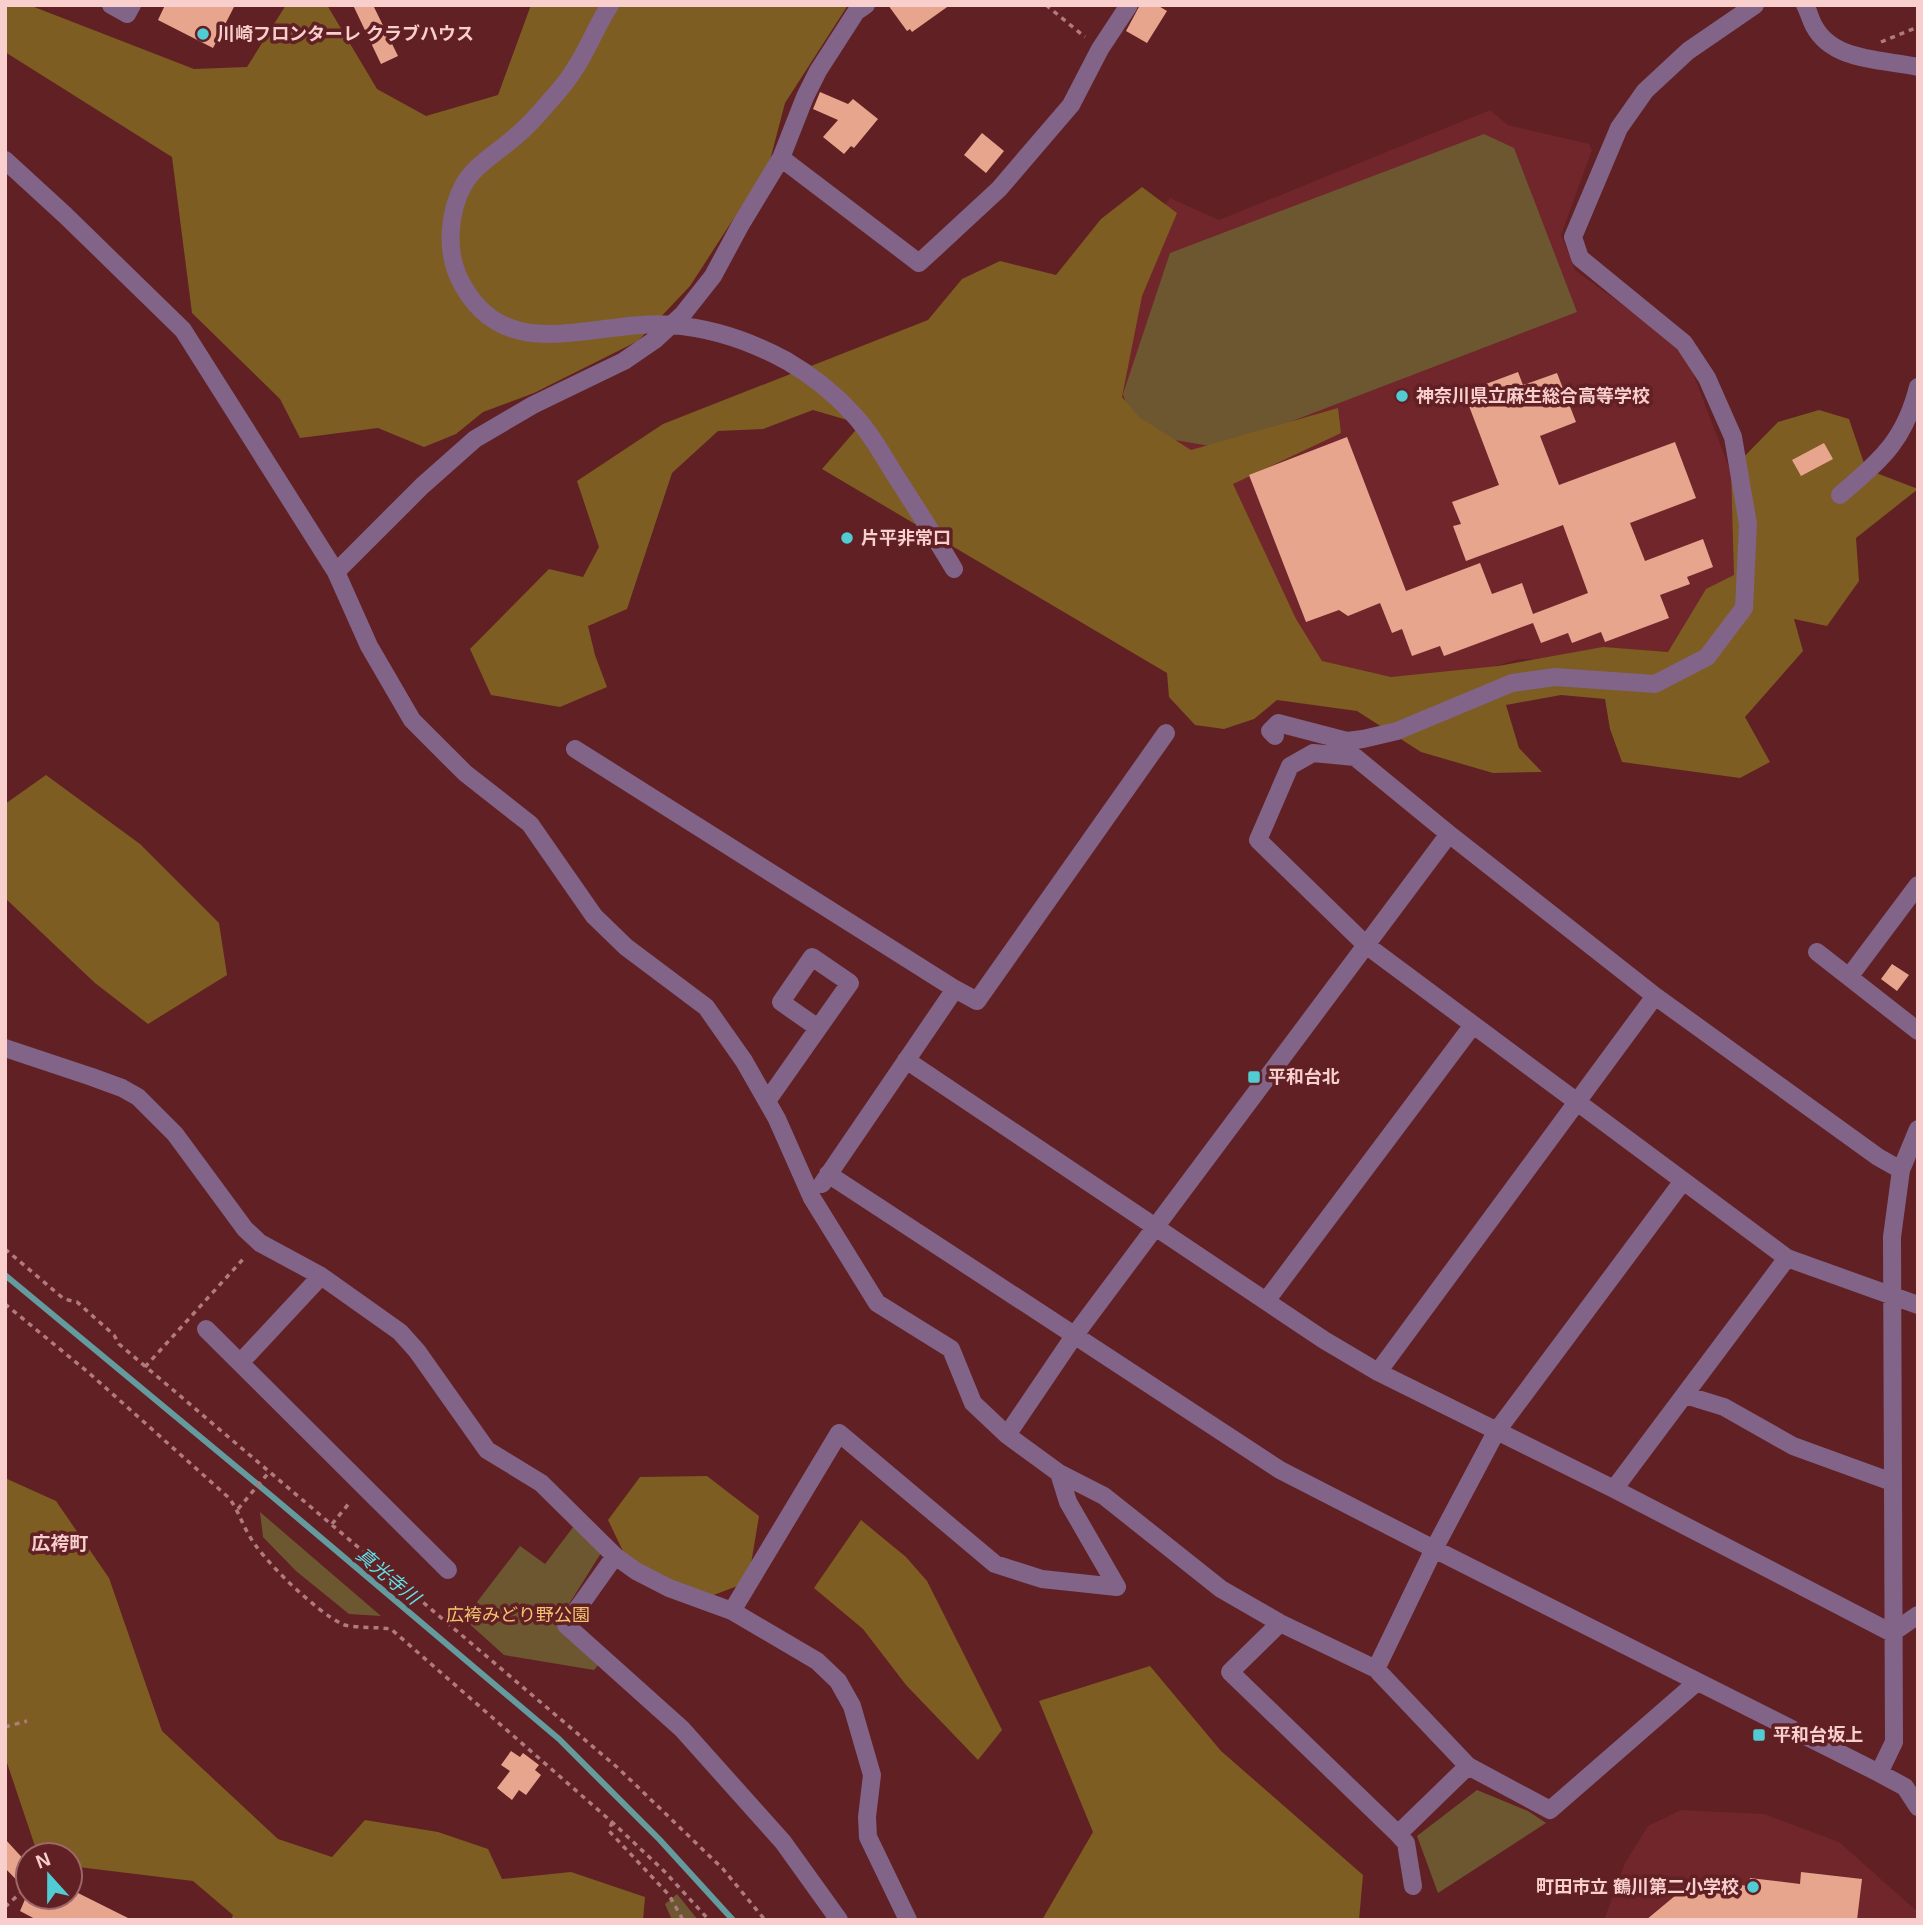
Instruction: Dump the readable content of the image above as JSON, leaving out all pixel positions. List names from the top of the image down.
{
  "districts": ["広袴町"],
  "water": ["真光寺川"],
  "parks": ["広袴みどり野公園"],
  "places": {
    "other": [
      "川崎フロンターレ クラブハウス",
      "神奈川県立麻生総合高等学校",
      "片平非常口",
      "町田市立 鶴川第二小学校"
    ],
    "transit": ["平和台北", "平和台坂上"]
  },
  "north": "top"
}
